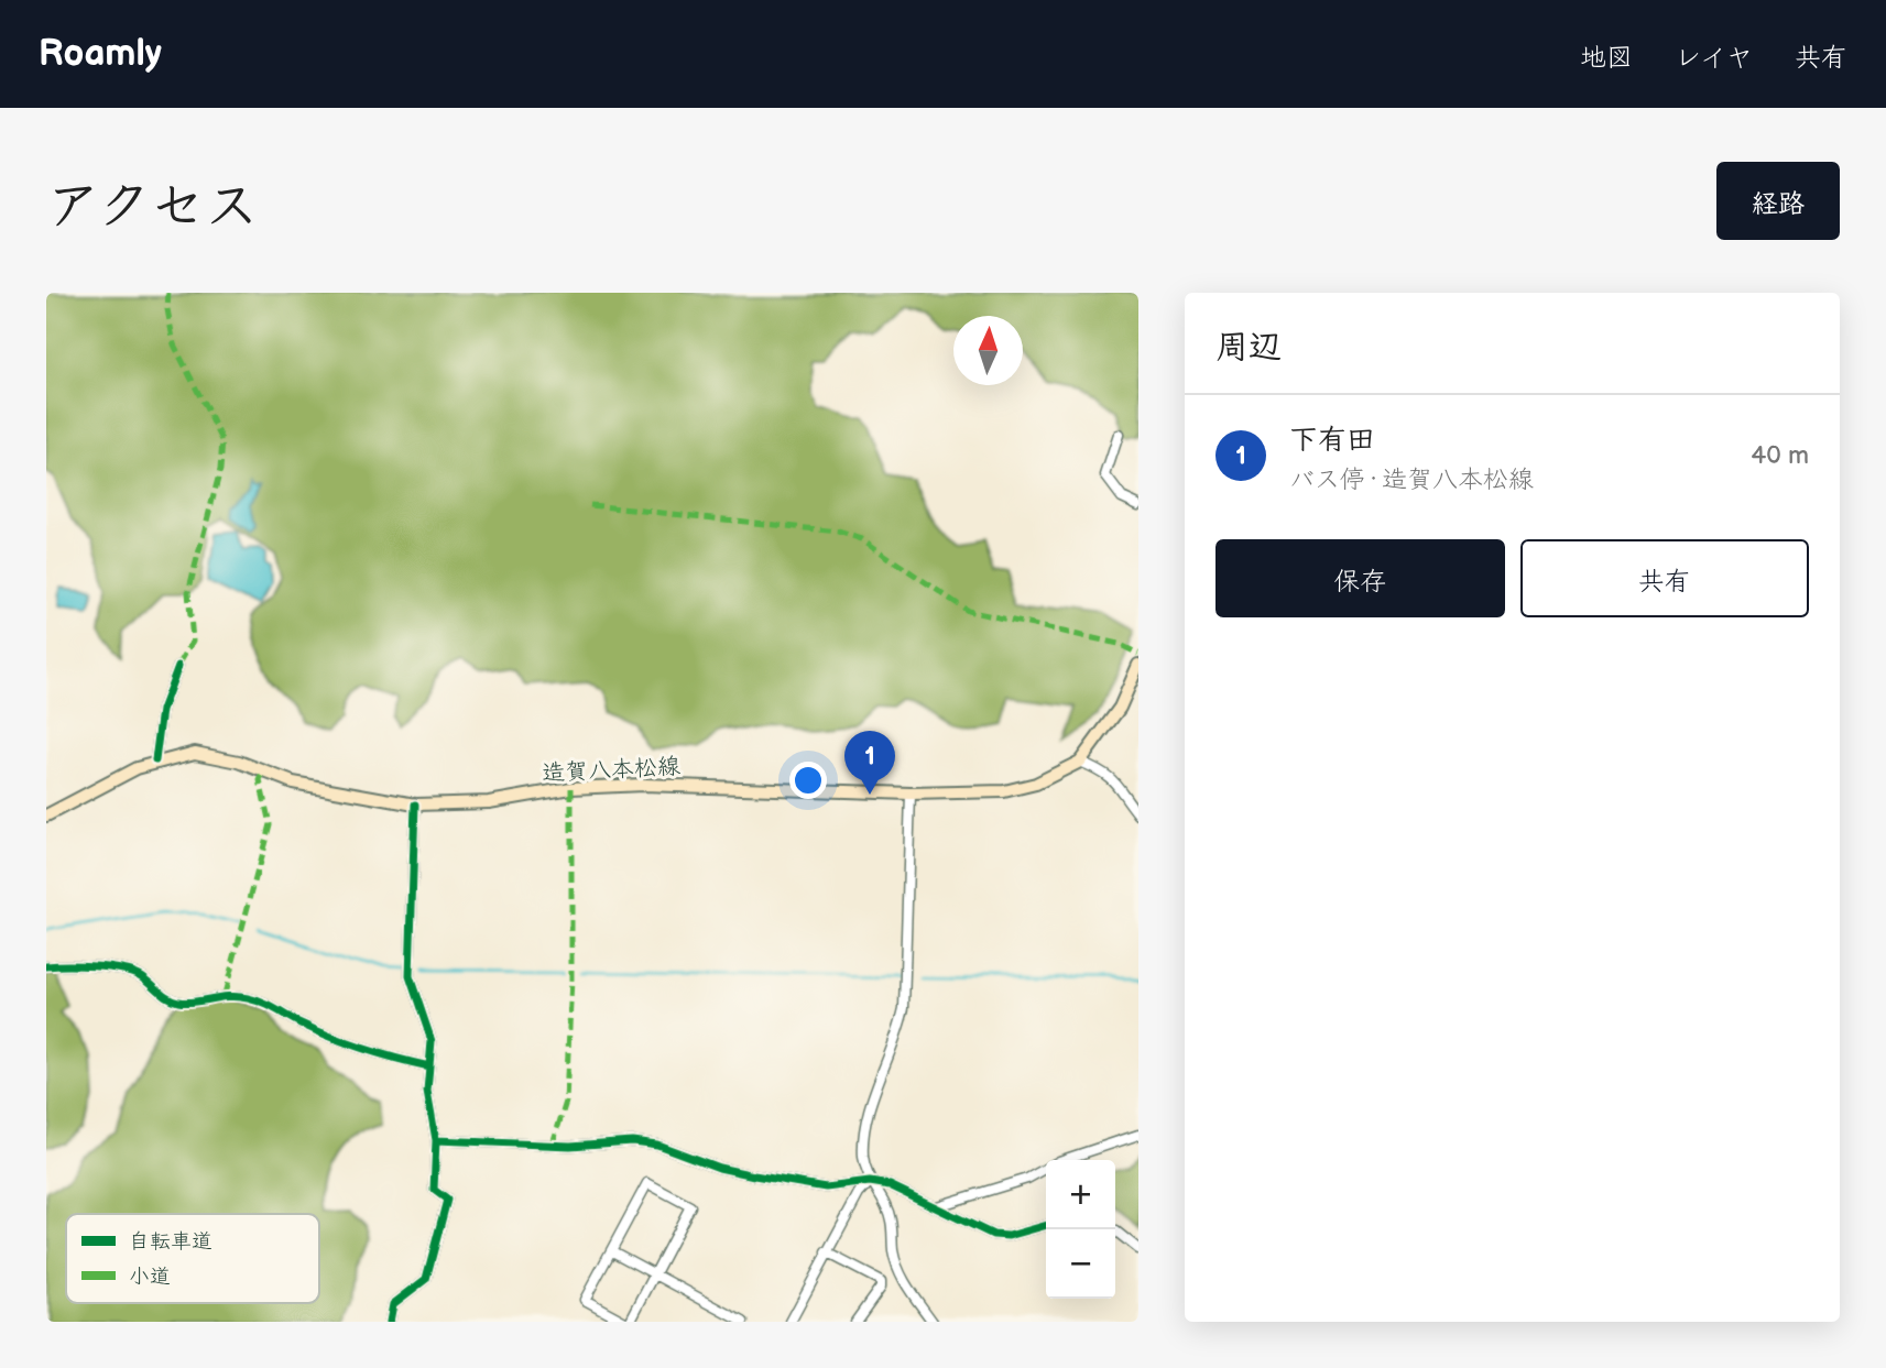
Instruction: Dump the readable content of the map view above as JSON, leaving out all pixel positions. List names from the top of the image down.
{
  "streets": {
    "main road": ["造賀八本松線"]
  },
  "legend": ["自転車道", "小道"],
  "north": "top",
  "page": {
    "header": "Roamly",
    "nav": ["地図", "レイヤ", "共有"],
    "title": "アクセス",
    "buttons": [
      "経路",
      ["保存", "共有"]
    ],
    "heading": "周辺",
    "list": [
      {
        "mark": "1",
        "name": "下有田",
        "note": "バス停 · 造賀八本松線",
        "value": "40 m"
      }
    ],
    "pins": "1",
    "map_buttons": ["+", "−"]
  }
}
